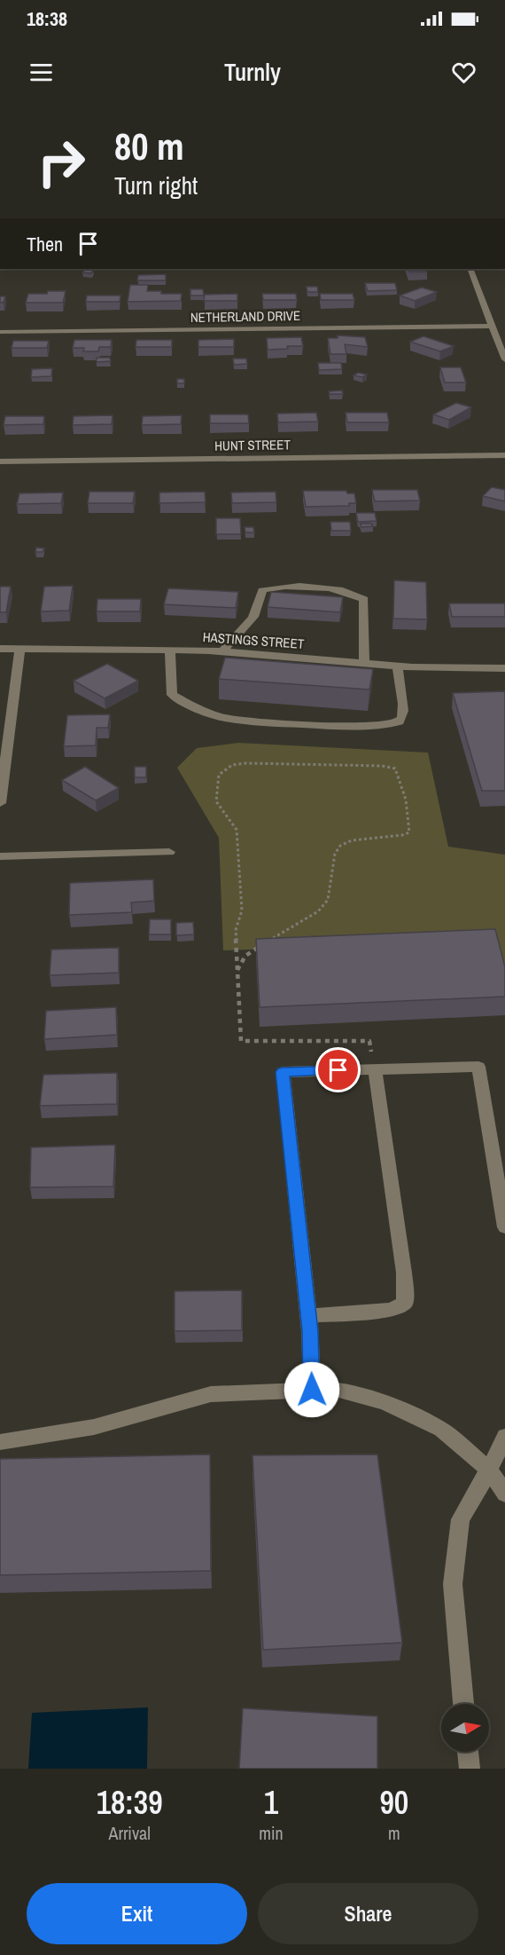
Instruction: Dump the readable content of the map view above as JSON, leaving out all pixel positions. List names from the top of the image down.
{
  "streets": {
    "street": ["NETHERLAND DRIVE", "HUNT STREET", "HASTINGS STREET"]
  },
  "north": "right",
  "page": {
    "status": "18:38",
    "header": "Turnly",
    "turn": ["80 m", "Turn right"],
    "then": "Then",
    "eta": [
      "18:39",
      "Arrival",
      "1",
      "min",
      "90",
      "m"
    ],
    "buttons": ["Exit", "Share"]
  }
}
